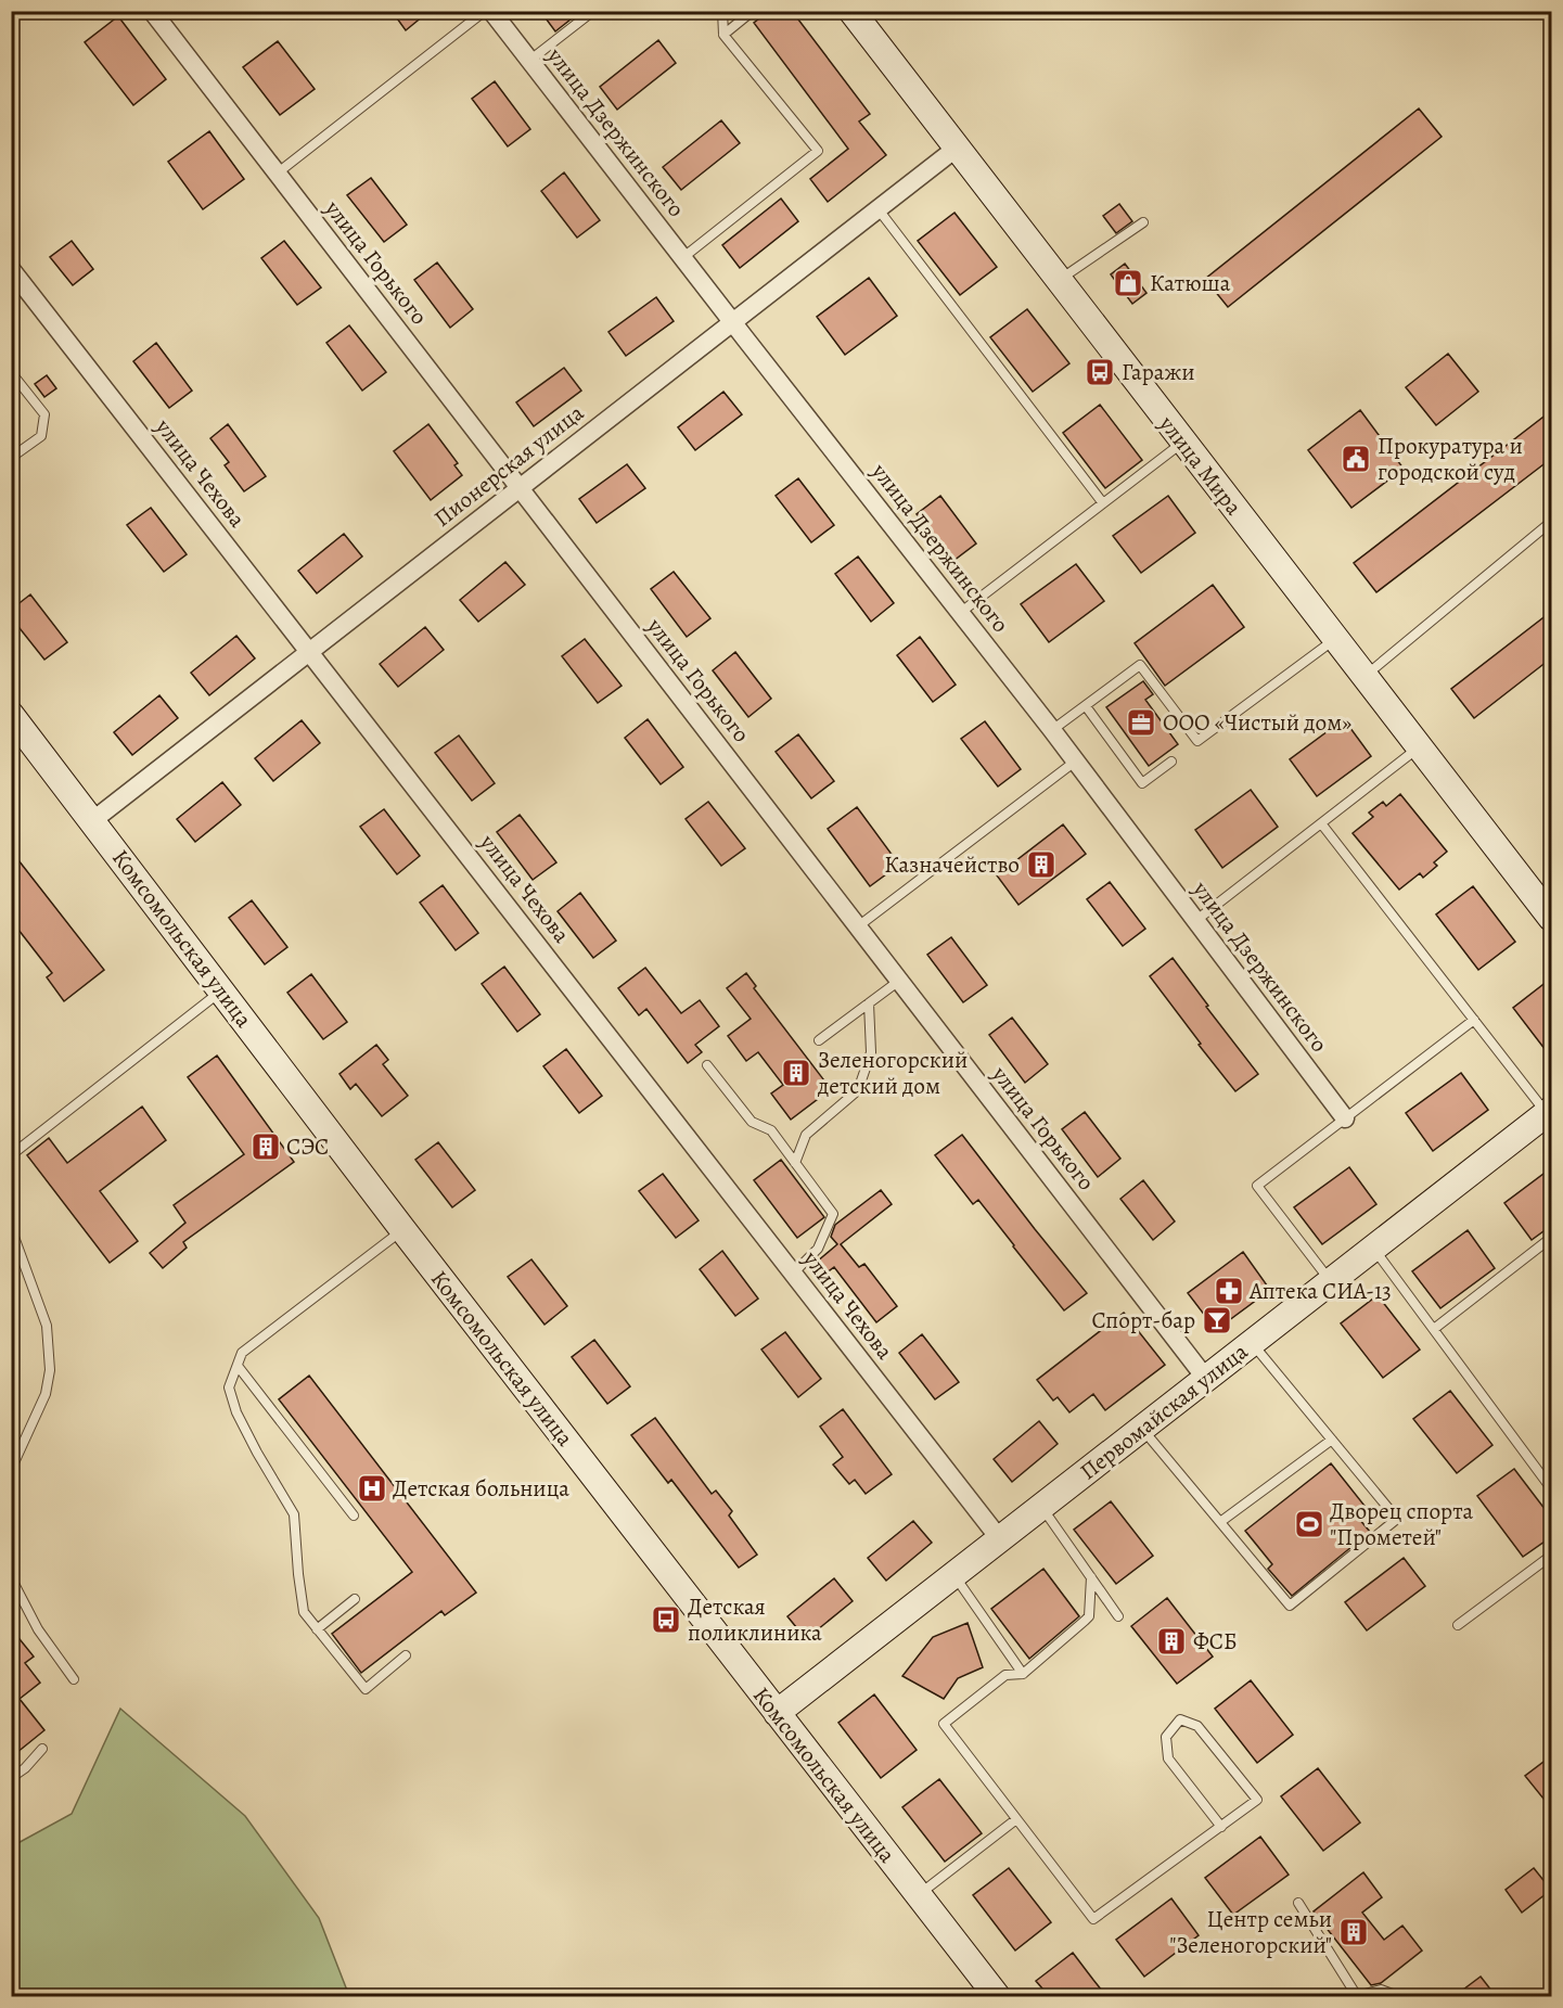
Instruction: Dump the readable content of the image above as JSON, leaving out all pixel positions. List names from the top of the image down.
{
  "streets": {
    "street": [
      "улица Дзержинского",
      "улица Горького",
      "Пионерская улица",
      "улица Мира",
      "улица Чехова",
      "Комсомольская улица",
      "Первомайская улица"
    ]
  },
  "crossings": [
    ["улица Дзержинского", "Пионерская улица"],
    ["улица Горького", "Пионерская улица"],
    ["улица Горького", "Первомайская улица"],
    ["Пионерская улица", "улица Мира"],
    ["Пионерская улица", "улица Чехова"],
    ["Пионерская улица", "Комсомольская улица"],
    ["улица Чехова", "Первомайская улица"],
    ["Комсомольская улица", "Первомайская улица"]
  ],
  "places": {
    "shop": ["Катюша"],
    "bus stop": ["Гаражи", "Детская поликлиника"],
    "public building": ["Прокуратура и городской суд"],
    "office": ["ООО «Чистый дом»"],
    "building": [
      "Казначейство",
      "Зеленогорский детский дом",
      "СЭС",
      "ФСБ",
      "Центр семьи \"Зеленогорский\""
    ],
    "pharmacy": ["Аптека СИА-13"],
    "bar": ["Спорт-бар"],
    "hospital": ["Детская больница"],
    "sports": ["Дворец спорта \"Прометей\""]
  }
}
